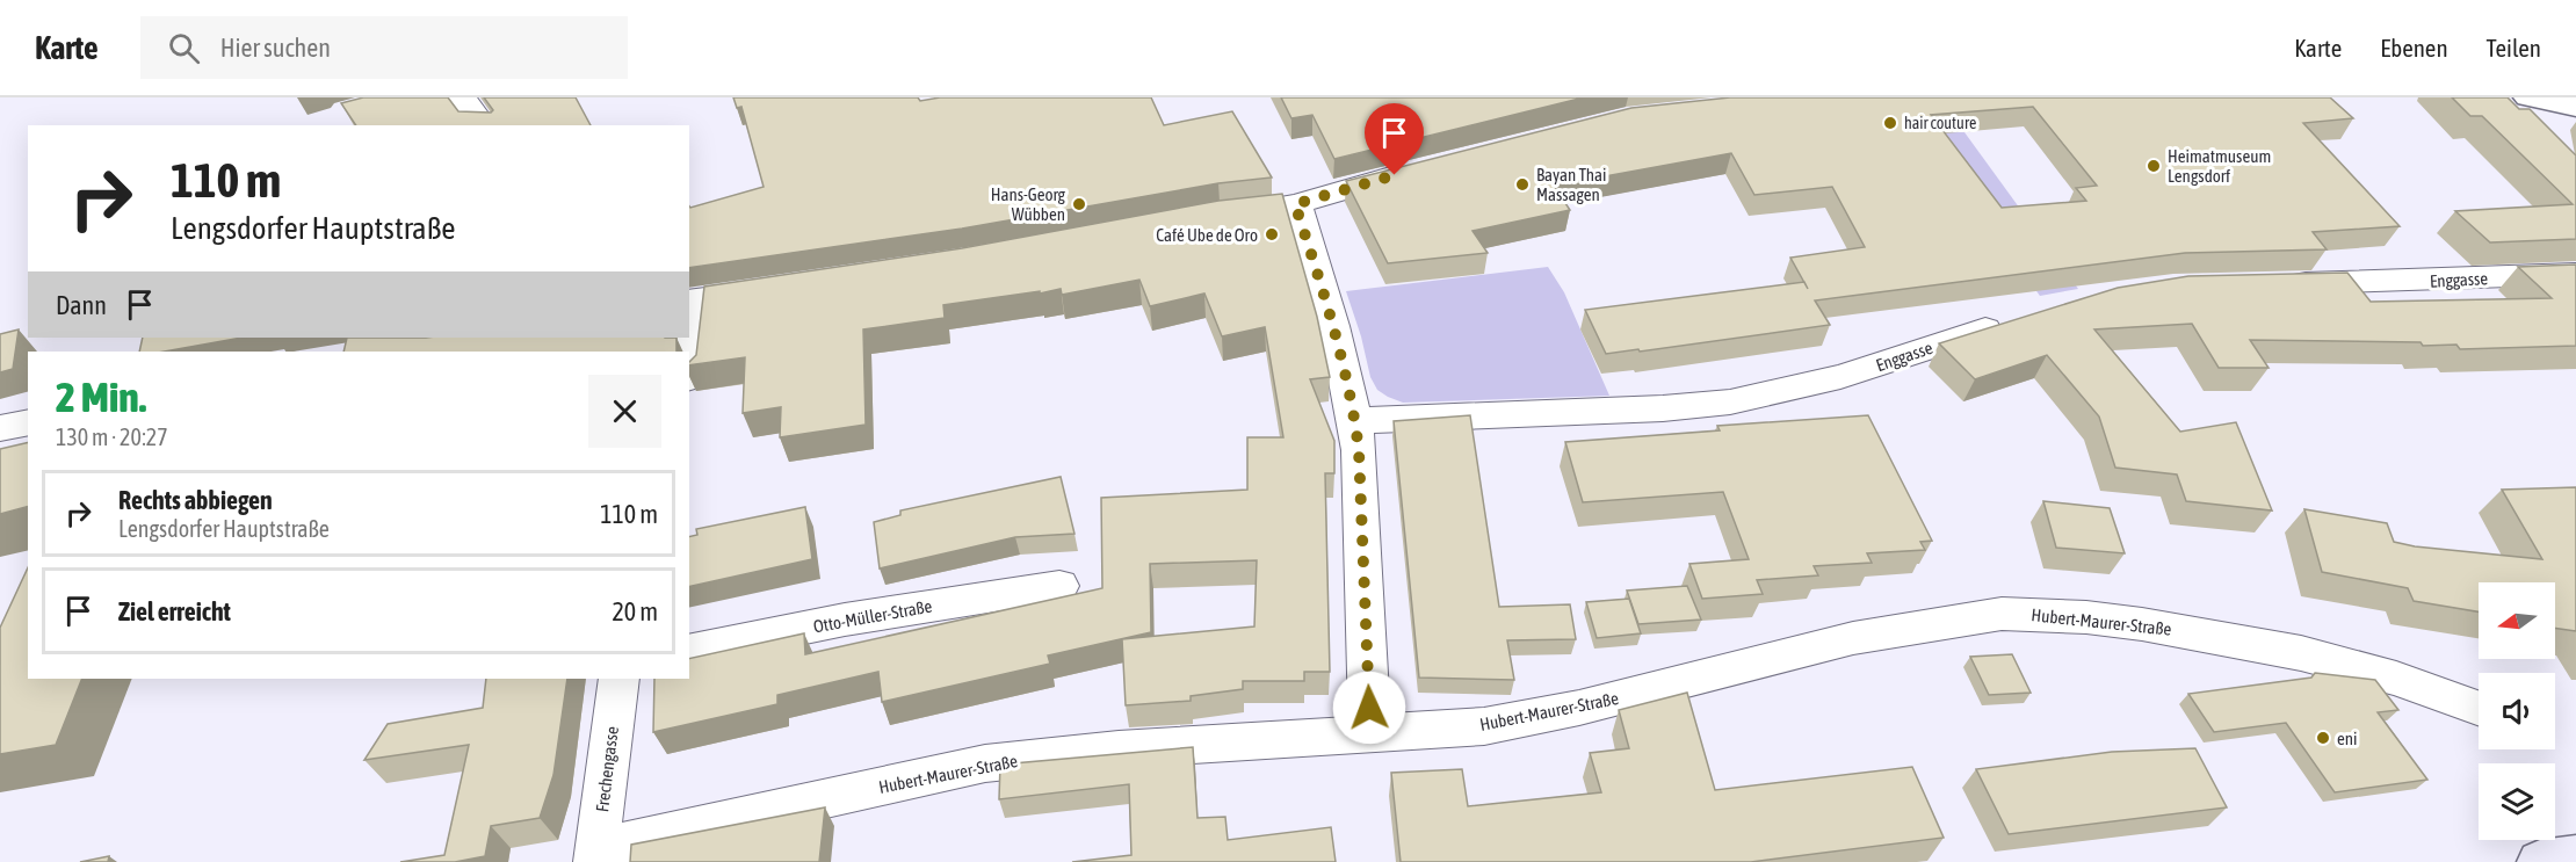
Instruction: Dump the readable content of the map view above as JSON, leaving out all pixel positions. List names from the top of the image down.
{
  "streets": {
    "street": [
      "Enggasse",
      "Otto-Müller-Straße",
      "Hubert-Maurer-Straße",
      "Frechengasse"
    ]
  },
  "crossings": [
    ["Hubert-Maurer-Straße", "Frechengasse"]
  ],
  "places": [
    "hair couture",
    "Heimatmuseum Lengsdorf",
    "Bayan Thai Massagen",
    "Hans-Georg Wübben",
    "Café Ube de Oro",
    "eni"
  ],
  "north": "left",
  "page": {
    "header": "Karte",
    "search": "Hier suchen",
    "nav": ["Karte", "Ebenen", "Teilen"],
    "turn": ["110 m", "Lengsdorfer Hauptstraße"],
    "then": "Dann",
    "heading": ["2 Min.", "130 m · 20:27"],
    "list": [
      {
        "name": "Rechts abbiegen",
        "note": "Lengsdorfer Hauptstraße",
        "value": "110 m"
      },
      {
        "name": "Ziel erreicht",
        "value": "20 m"
      }
    ]
  }
}
